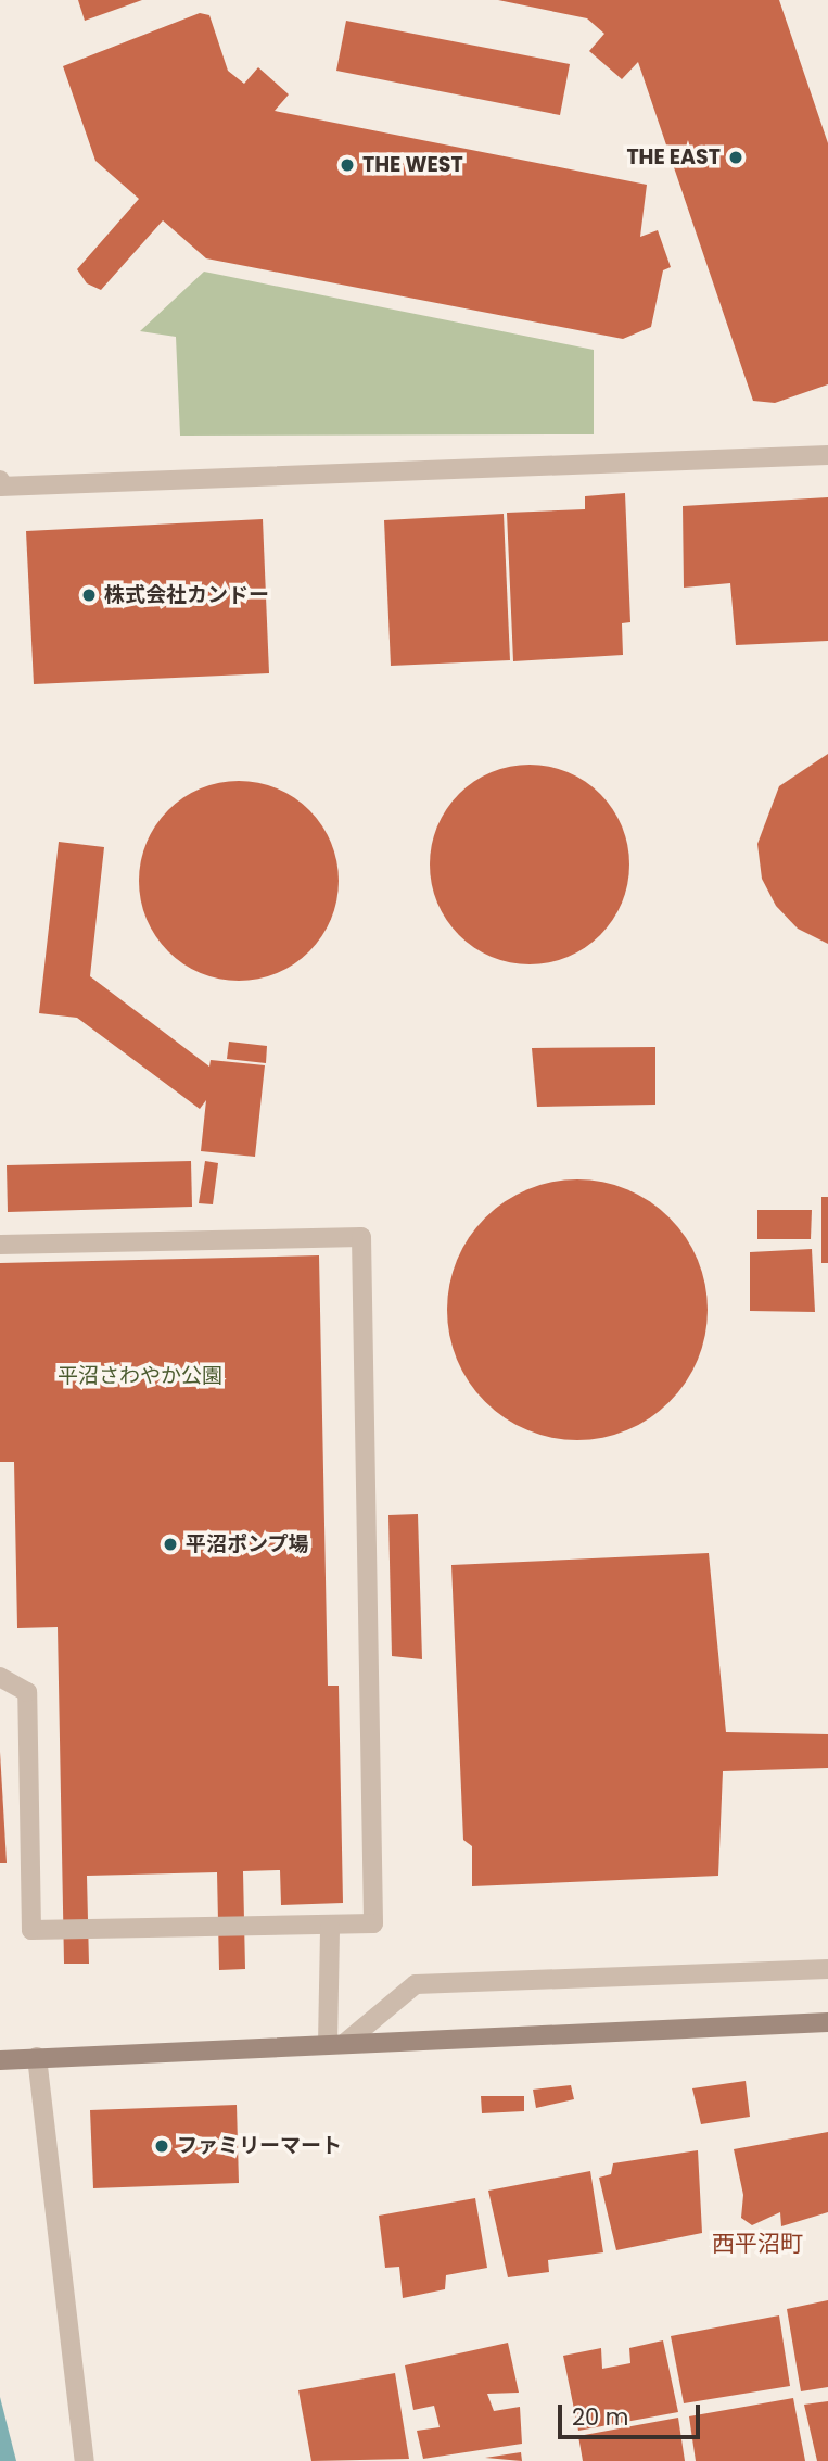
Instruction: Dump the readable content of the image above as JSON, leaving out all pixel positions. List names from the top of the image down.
{
  "districts": ["西平沼町"],
  "parks": ["平沼さわやか公園"],
  "places": [
    "THE EAST",
    "THE WEST",
    "株式会社カンドー",
    "平沼ポンプ場",
    "ファミリーマート"
  ],
  "scale_bar": "20 m"
}
